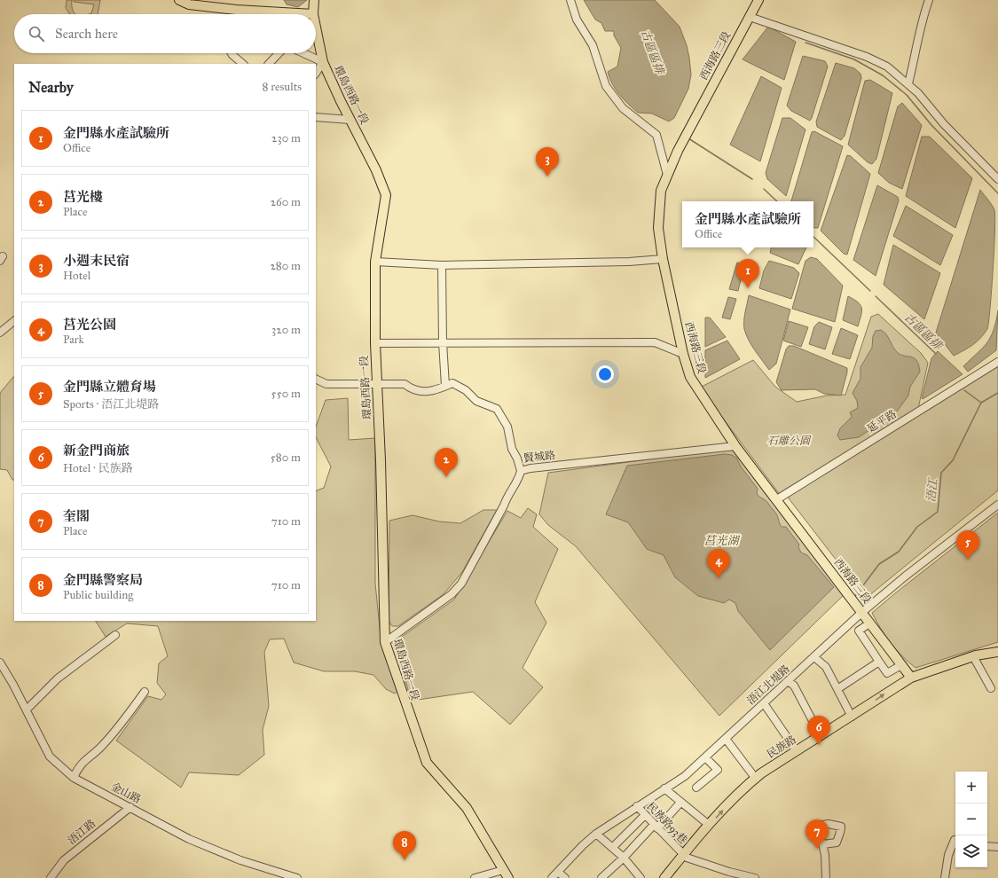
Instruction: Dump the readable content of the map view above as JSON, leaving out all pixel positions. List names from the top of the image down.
{
  "streets": {
    "main road": ["西海路三段", "環島西路一段", "民族路"],
    "street": [
      "延平路",
      "賢城路",
      "浯江北堤路",
      "金山路",
      "民族路93巷",
      "浯江路"
    ]
  },
  "crossings": [
    ["西海路三段", "延平路"],
    ["西海路三段", "賢城路"],
    ["西海路三段", "浯江北堤路"],
    ["西海路三段", "民族路"],
    ["環島西路一段", "賢城路"],
    ["浯江北堤路", "民族路93巷"],
    ["民族路", "民族路93巷"],
    ["金山路", "浯江路"]
  ],
  "water": ["古區區排", "浯江", "莒光湖"],
  "parks": ["石雕公園"],
  "page": {
    "search": "Search here",
    "heading": ["Nearby", "8 results"],
    "list": [
      {
        "mark": "1",
        "name": "金門縣水產試驗所",
        "note": "Office",
        "value": "230 m"
      },
      {
        "mark": "2",
        "name": "莒光樓",
        "note": "Place",
        "value": "260 m"
      },
      {
        "mark": "3",
        "name": "小週末民宿",
        "note": "Hotel",
        "value": "280 m"
      },
      {
        "mark": "4",
        "name": "莒光公園",
        "note": "Park",
        "value": "320 m"
      },
      {
        "mark": "5",
        "name": "金門縣立體育場",
        "note": "Sports · 浯江北堤路",
        "value": "550 m"
      },
      {
        "mark": "6",
        "name": "新金門商旅",
        "note": "Hotel · 民族路",
        "value": "580 m"
      },
      {
        "mark": "7",
        "name": "奎閣",
        "note": "Place",
        "value": "710 m"
      },
      {
        "mark": "8",
        "name": "金門縣警察局",
        "note": "Public building",
        "value": "710 m"
      }
    ],
    "pins": [
      "3",
      "1",
      "2",
      "5",
      "4",
      "6",
      "7",
      "8"
    ],
    "popup": ["金門縣水產試驗所", "Office"],
    "map_buttons": ["+", "−"]
  }
}
